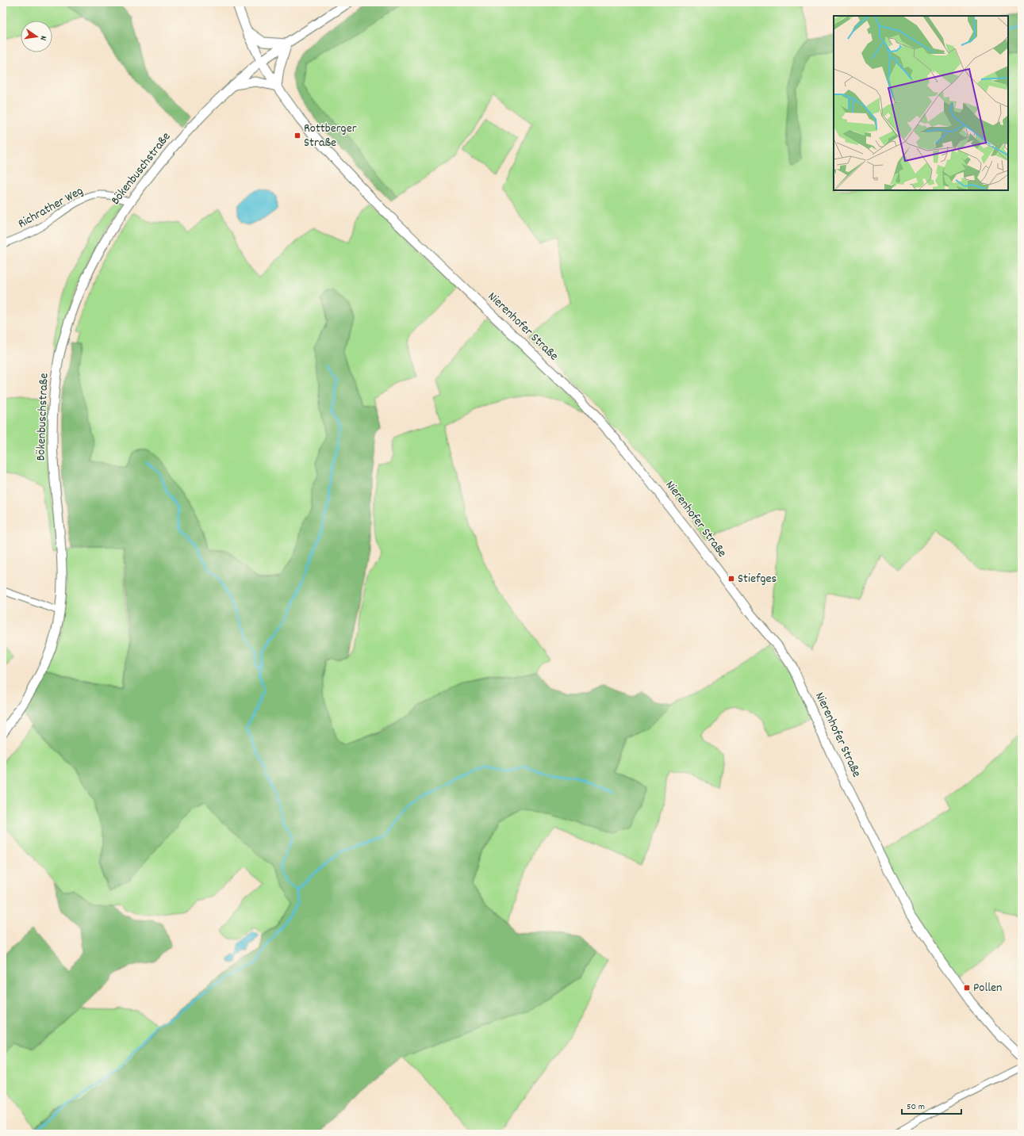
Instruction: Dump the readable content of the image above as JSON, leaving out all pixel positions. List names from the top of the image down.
{
  "streets": {
    "street": ["Bökenbuschstraße", "Richrather Weg", "Nierenhofer Straße"]
  },
  "crossings": [
    ["Bökenbuschstraße", "Richrather Weg"],
    ["Bökenbuschstraße", "Nierenhofer Straße"]
  ],
  "places": {
    "transit": ["Rottberger Straße", "Stiefges", "Pollen"]
  },
  "scale_bar": "50 m",
  "north": "right"
}
